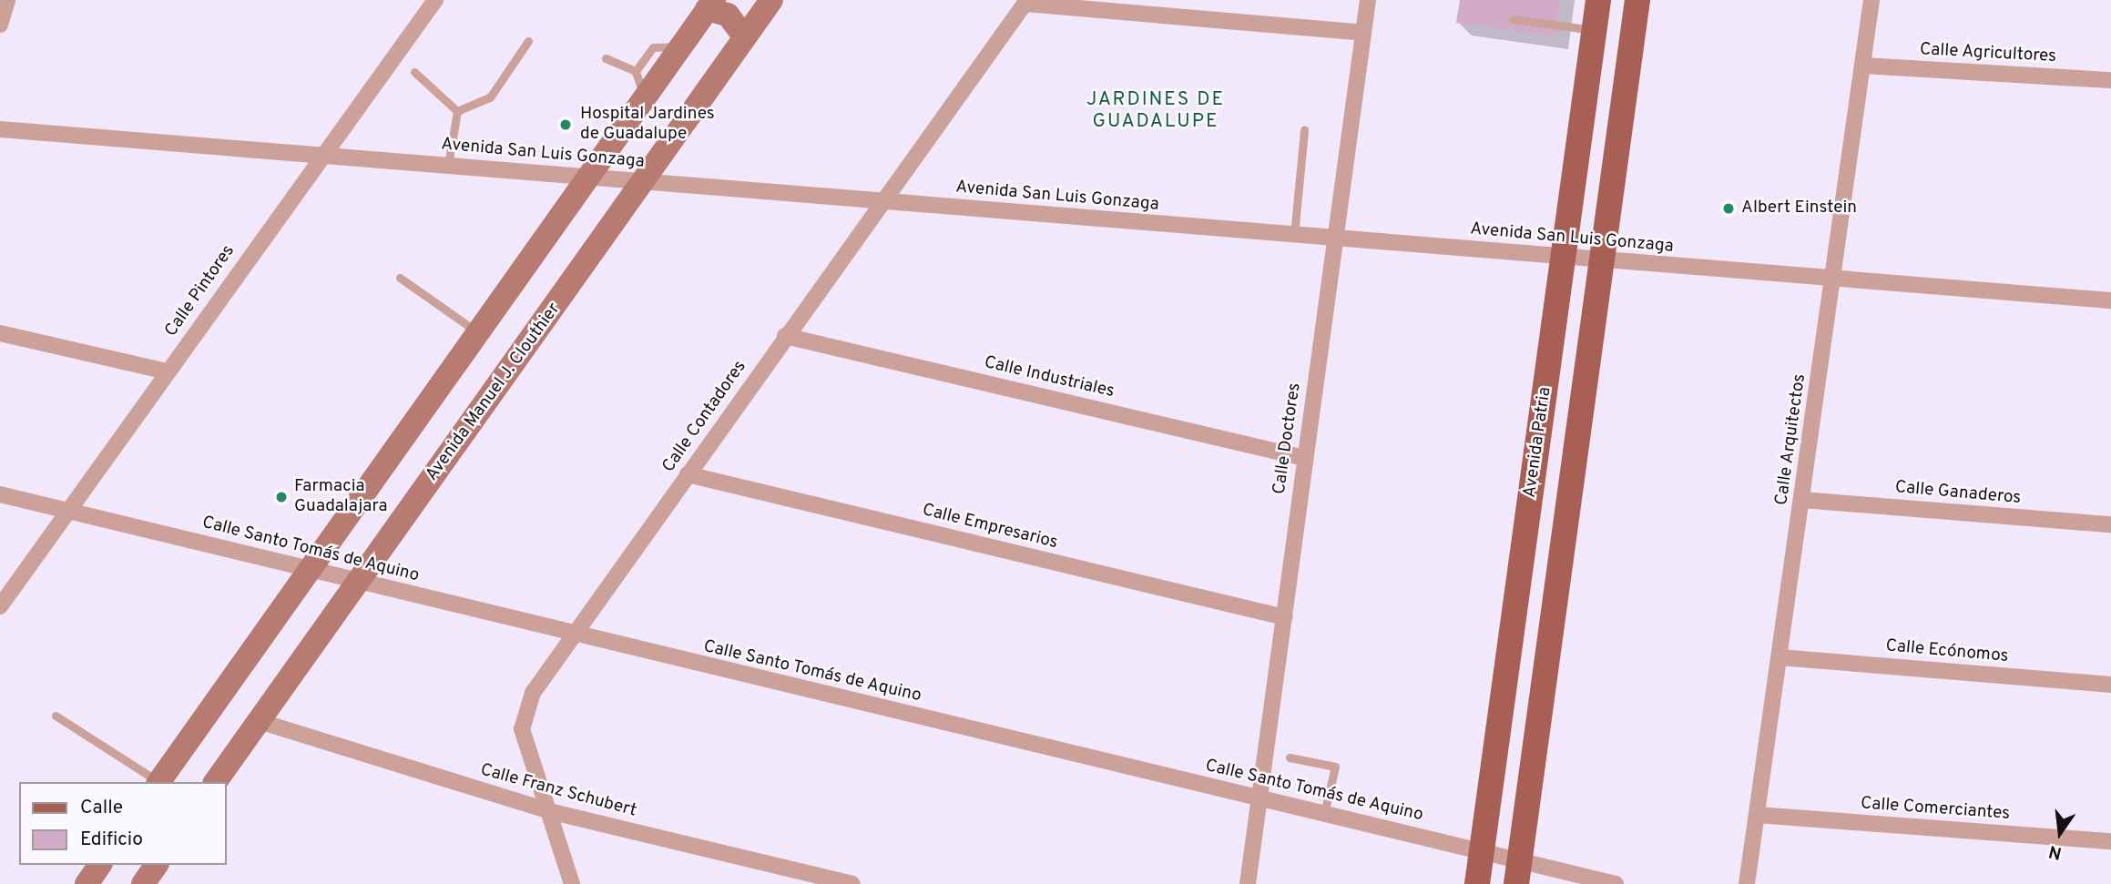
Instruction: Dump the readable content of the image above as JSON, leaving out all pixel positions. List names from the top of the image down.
{
  "streets": {
    "main road": ["Avenida Manuel J. Clouthier", "Avenida Patria"],
    "street": [
      "Calle Agricultores",
      "Avenida San Luis Gonzaga",
      "Calle Pintores",
      "Calle Industriales",
      "Calle Contadores",
      "Calle Doctores",
      "Calle Arquitectos",
      "Calle Ganaderos",
      "Calle Empresarios",
      "Calle Santo Tomás de Aquino",
      "Calle Ecónomos",
      "Calle Franz Schubert",
      "Calle Comerciantes"
    ]
  },
  "crossings": [
    ["Calle Agricultores", "Calle Arquitectos"],
    ["Avenida San Luis Gonzaga", "Calle Pintores"],
    ["Avenida San Luis Gonzaga", "Avenida Manuel J. Clouthier"],
    ["Avenida San Luis Gonzaga", "Calle Contadores"],
    ["Avenida San Luis Gonzaga", "Calle Doctores"],
    ["Avenida San Luis Gonzaga", "Calle Arquitectos"],
    ["Avenida San Luis Gonzaga", "Avenida Patria"],
    ["Calle Pintores", "Calle Santo Tomás de Aquino"],
    ["Calle Industriales", "Calle Contadores"],
    ["Calle Industriales", "Calle Doctores"],
    ["Avenida Manuel J. Clouthier", "Calle Santo Tomás de Aquino"],
    ["Avenida Manuel J. Clouthier", "Calle Franz Schubert"],
    ["Calle Contadores", "Calle Empresarios"],
    ["Calle Contadores", "Calle Santo Tomás de Aquino"],
    ["Calle Contadores", "Calle Franz Schubert"],
    ["Calle Doctores", "Calle Empresarios"],
    ["Calle Doctores", "Calle Santo Tomás de Aquino"],
    ["Calle Arquitectos", "Calle Ganaderos"],
    ["Calle Arquitectos", "Calle Ecónomos"],
    ["Calle Arquitectos", "Calle Comerciantes"],
    ["Avenida Patria", "Calle Santo Tomás de Aquino"]
  ],
  "districts": ["JARDINES DE GUADALUPE"],
  "places": ["Hospital Jardines de Guadalupe", "Albert Einstein", "Farmacia Guadalajara"],
  "legend": ["Calle", "Edificio"],
  "north": "bottom"
}
